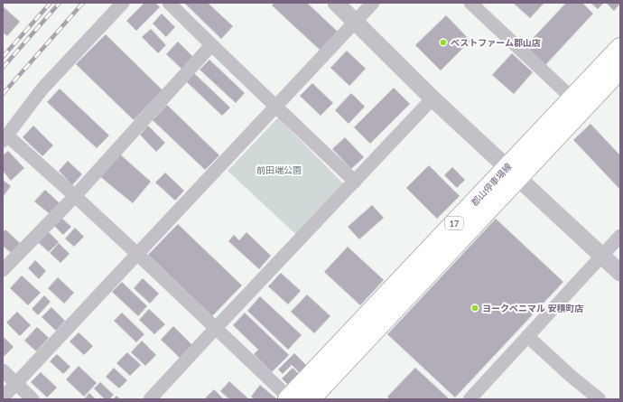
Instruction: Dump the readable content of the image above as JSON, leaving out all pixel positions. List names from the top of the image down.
{
  "streets": {
    "main road": ["郡山停車場線", "17"]
  },
  "parks": ["前田端公園"],
  "places": ["ベストファーム郡山店", "ヨークベニマル 安積町店"]
}
